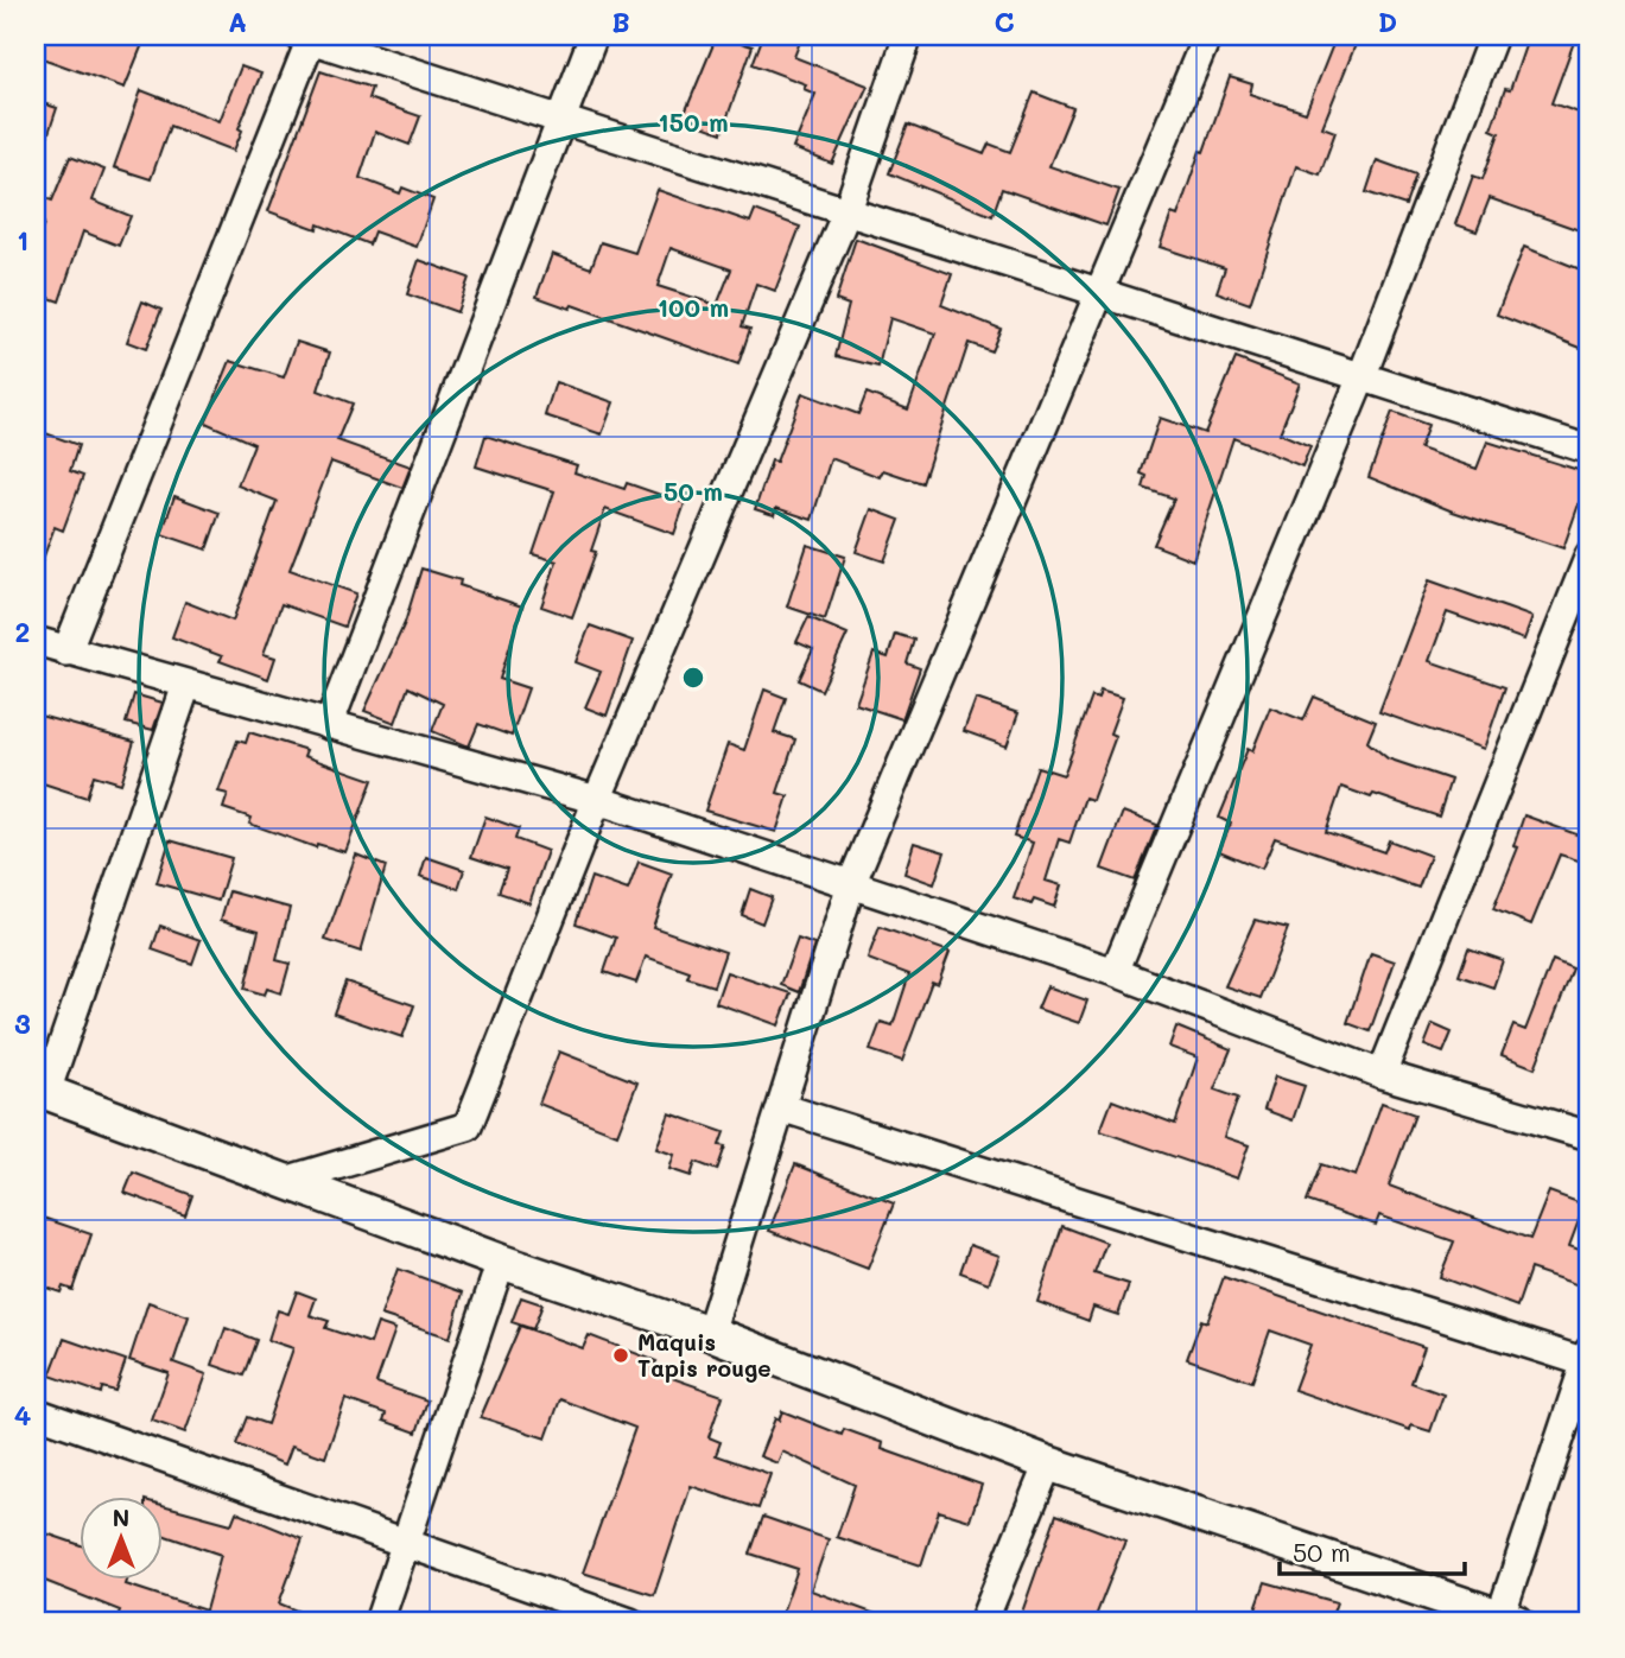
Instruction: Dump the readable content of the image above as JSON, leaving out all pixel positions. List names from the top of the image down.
{
  "places": ["Maquis Tapis rouge"],
  "scale_bar": "50 m",
  "north": "top",
  "grid": {
    "columns": [
      "A",
      "B",
      "C",
      "D"
    ],
    "rows": [
      "1",
      "2",
      "3",
      "4"
    ]
  },
  "rings": ["150 m", "100 m", "50 m"]
}
